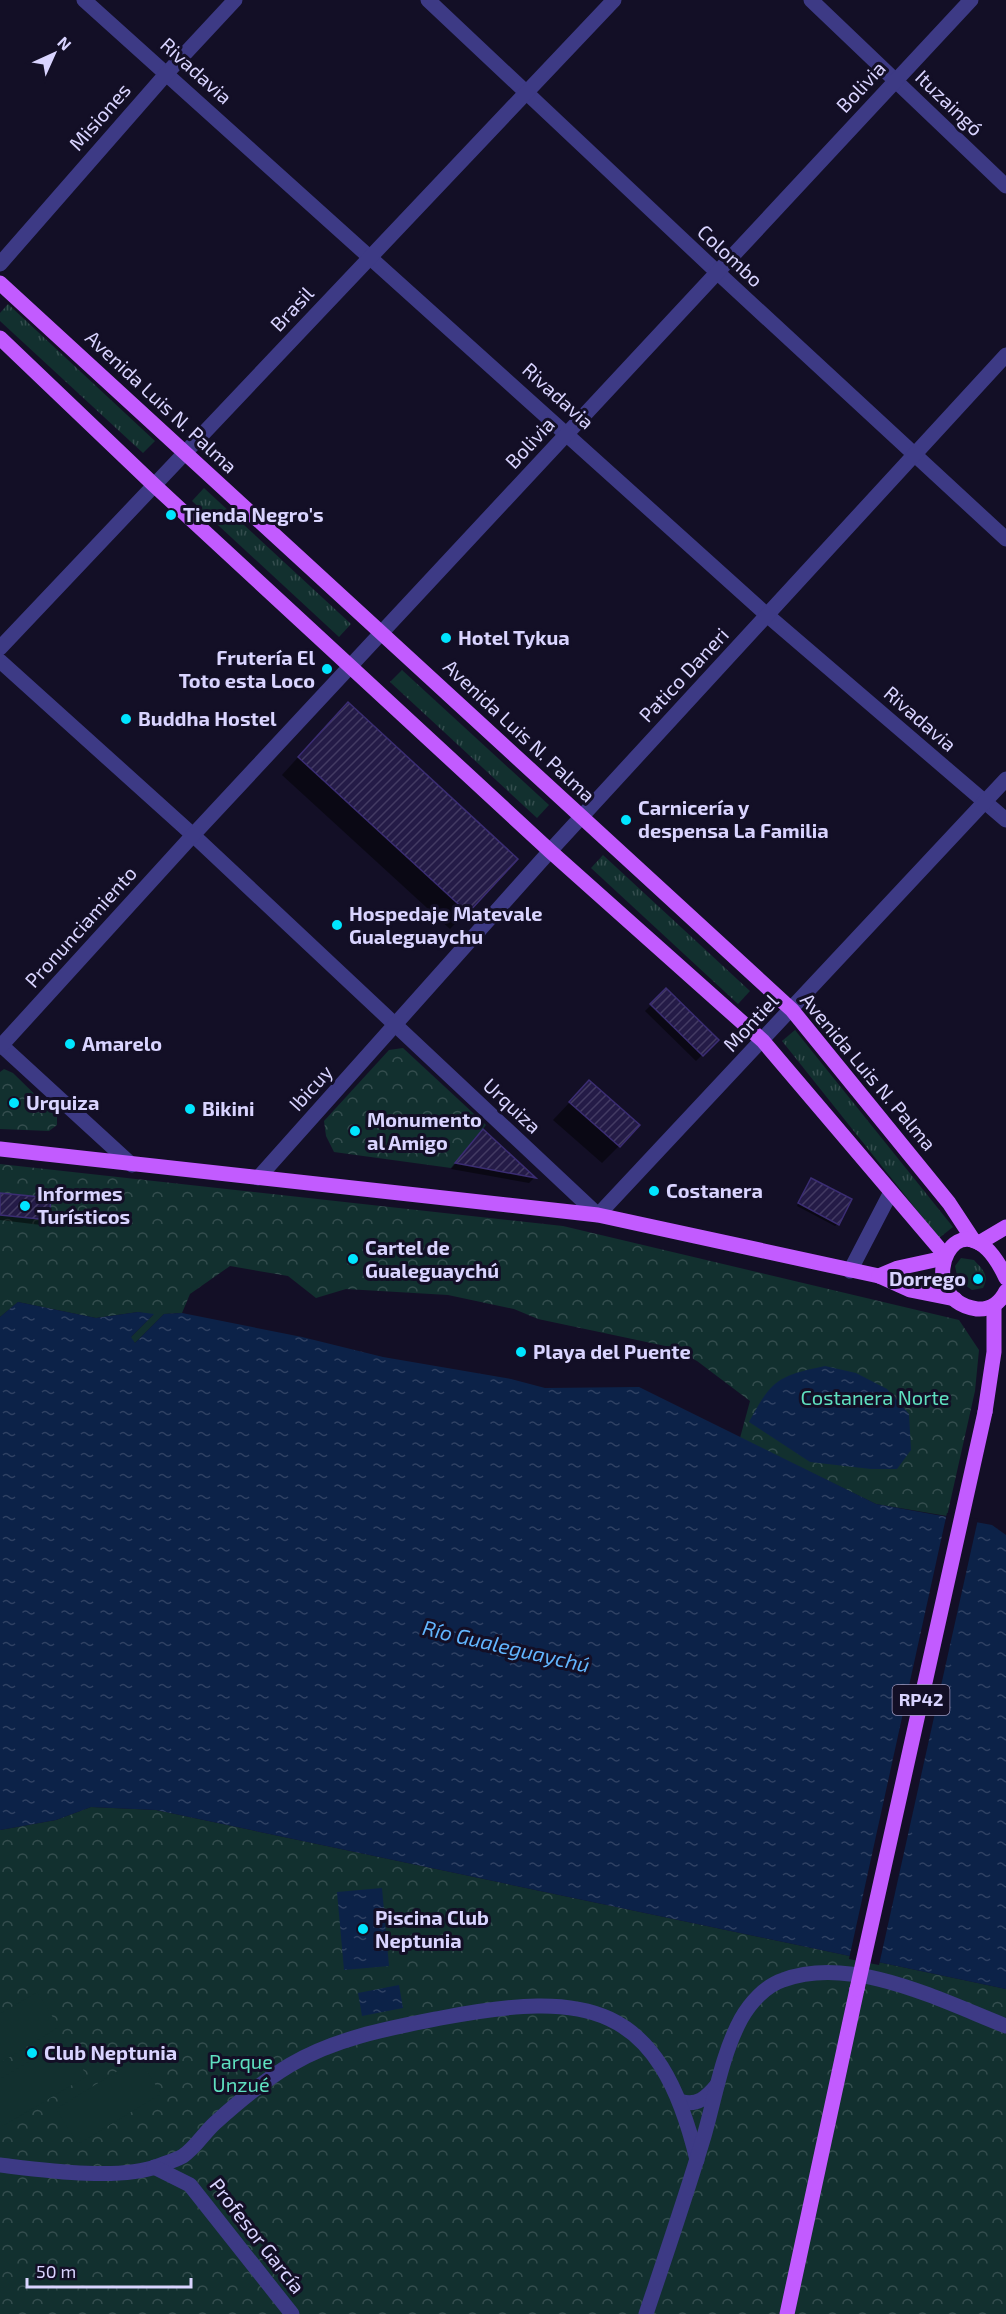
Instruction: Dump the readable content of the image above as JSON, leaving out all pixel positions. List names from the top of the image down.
{
  "streets": {
    "main road": ["Avenida Luis N. Palma", "RP42"],
    "street": [
      "Rivadavia",
      "Bolivia",
      "Ituzaingó",
      "Misiones",
      "Colombo",
      "Brasil",
      "Patico Daneri",
      "Pronunciamiento",
      "Montiel",
      "Ibicuy",
      "Urquiza",
      "Profesor García"
    ]
  },
  "crossings": [
    ["Rivadavia", "Bolivia"],
    ["Rivadavia", "Misiones"],
    ["Rivadavia", "Brasil"],
    ["Rivadavia", "Patico Daneri"],
    ["Rivadavia", "Montiel"],
    ["Bolivia", "Ituzaingó"],
    ["Bolivia", "Colombo"],
    ["Bolivia", "Avenida Luis N. Palma"],
    ["Bolivia", "Pronunciamiento"],
    ["Bolivia", "Urquiza"],
    ["Colombo", "Brasil"],
    ["Colombo", "Patico Daneri"],
    ["Brasil", "Avenida Luis N. Palma"],
    ["Avenida Luis N. Palma", "Patico Daneri"],
    ["Avenida Luis N. Palma", "Montiel"],
    ["Patico Daneri", "Ibicuy"],
    ["Patico Daneri", "Urquiza"],
    ["Pronunciamiento", "Urquiza"],
    ["Montiel", "Urquiza"],
    ["Ibicuy", "Urquiza"]
  ],
  "water": ["Río Gualeguaychú"],
  "parks": ["Costanera Norte", "Parque Unzué"],
  "places": [
    "Tienda Negro's",
    "Hotel Tykua",
    "Frutería El Toto esta Loco",
    "Buddha Hostel",
    "Carnicería y despensa La Familia",
    "Hospedaje Matevale Gualeguaychu",
    "Amarelo",
    "Urquiza",
    "Bikini",
    "Monumento al Amigo",
    "Costanera",
    "Informes Turísticos",
    "Cartel de Gualeguaychú",
    "Dorrego",
    "Playa del Puente",
    "Piscina Club Neptunia",
    "Club Neptunia"
  ],
  "scale_bar": "50 m",
  "north": "top right"
}
